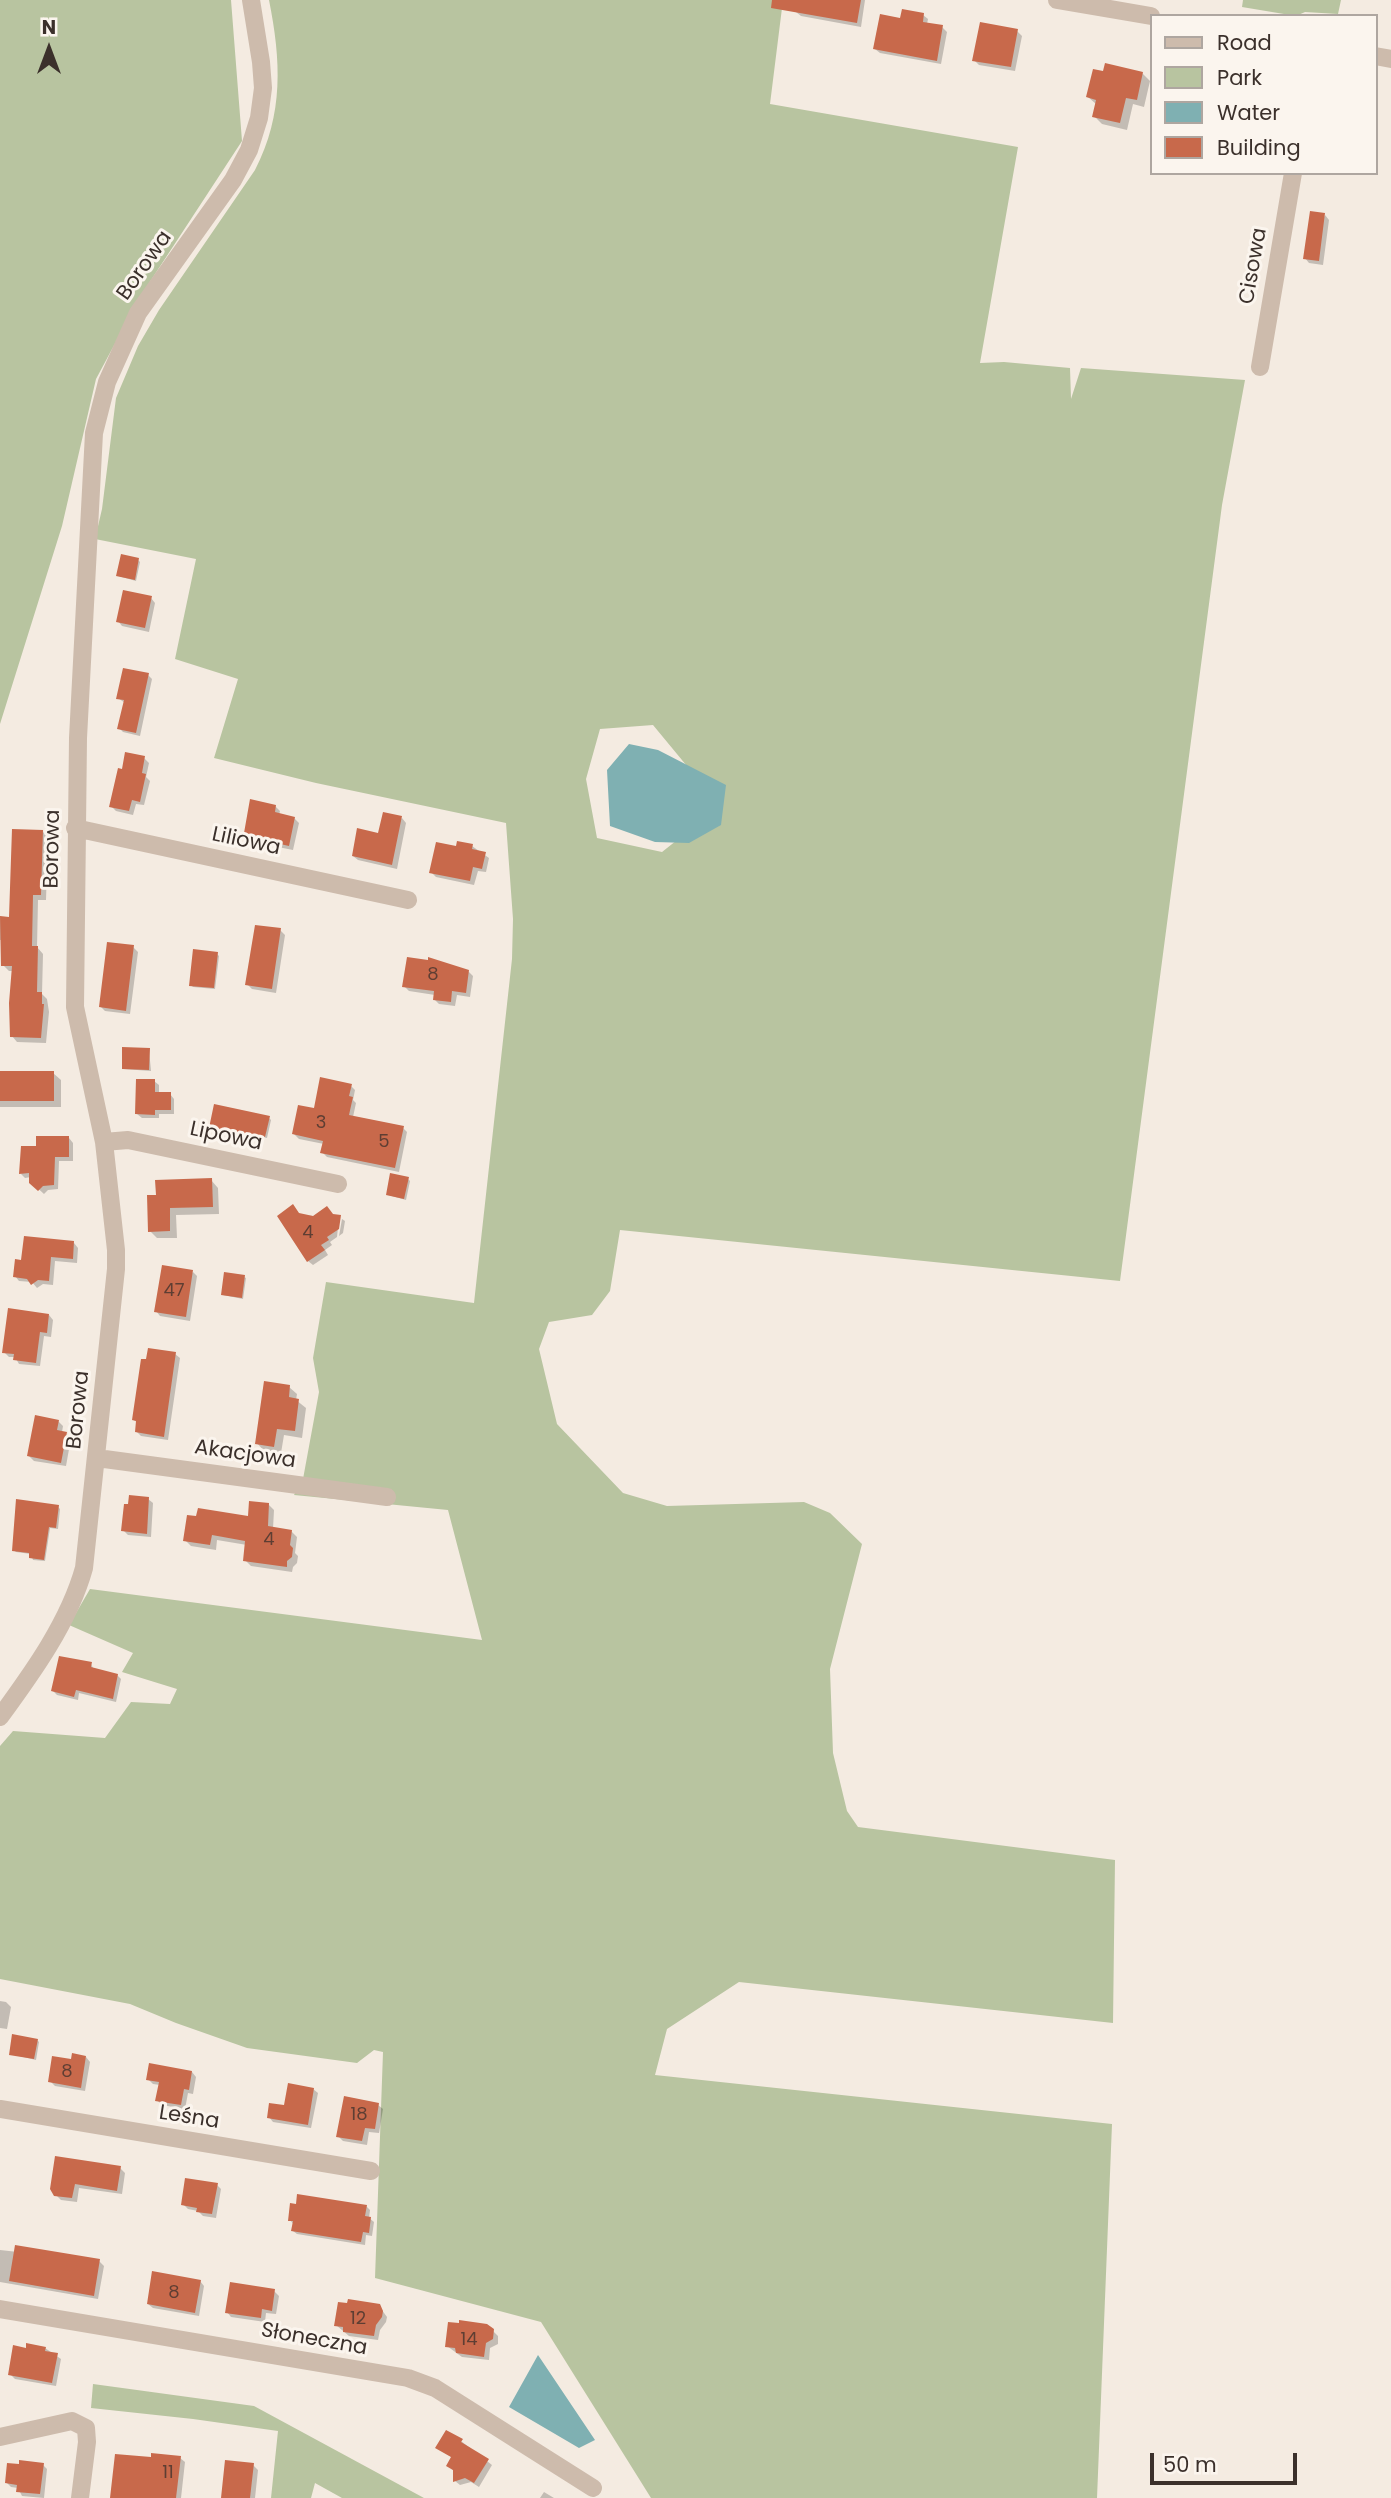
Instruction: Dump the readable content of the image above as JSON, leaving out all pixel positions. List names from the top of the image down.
{
  "streets": {
    "street": [
      "Borowa",
      "Cisowa",
      "Liliowa",
      "Lipowa",
      "Akacjowa",
      "Leśna",
      "Słoneczna"
    ]
  },
  "crossings": [
    ["Borowa", "Liliowa"],
    ["Borowa", "Lipowa"],
    ["Borowa", "Akacjowa"]
  ],
  "house_numbers": [
    "8",
    "3",
    "5",
    "4",
    "47",
    "4",
    "8",
    "18",
    "8",
    "12",
    "14",
    "11"
  ],
  "legend": [
    "Road",
    "Park",
    "Water",
    "Building"
  ],
  "scale_bar": "50 m",
  "north": "top"
}
